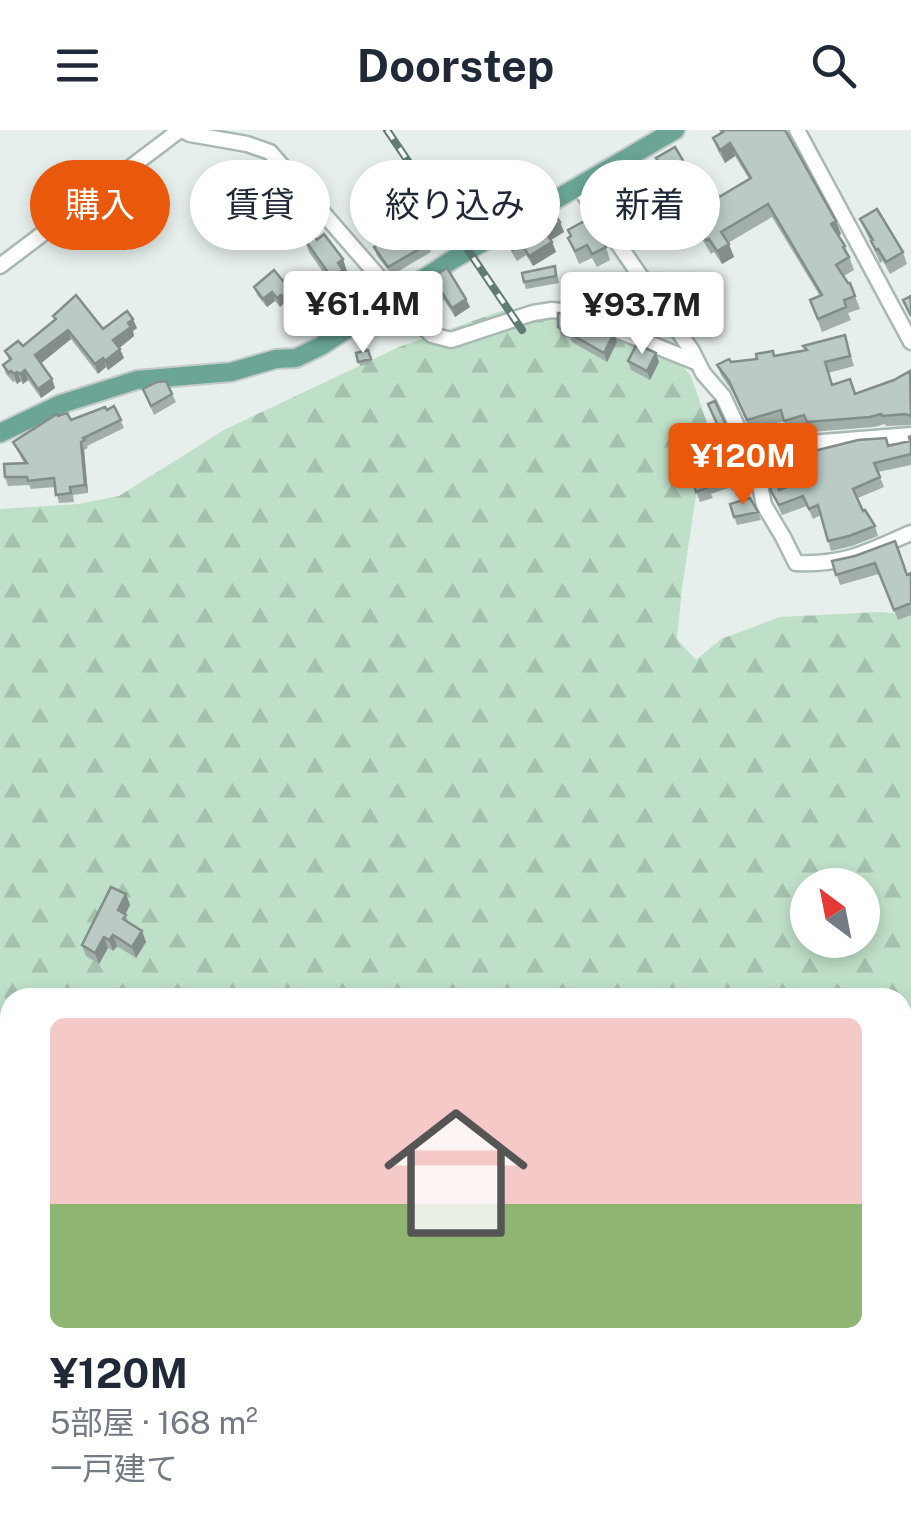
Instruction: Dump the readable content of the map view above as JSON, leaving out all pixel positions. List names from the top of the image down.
{
  "north": "top left",
  "page": {
    "header": "Doorstep",
    "chip": [
      "購入",
      "賃貸",
      "絞り込み",
      "新着"
    ],
    "price": ["¥61.4M", "¥93.7M", "¥120M"],
    "list": [
      {
        "name": "¥120M",
        "note": "5部屋 · 168 m² · 一戸建て"
      }
    ]
  }
}
